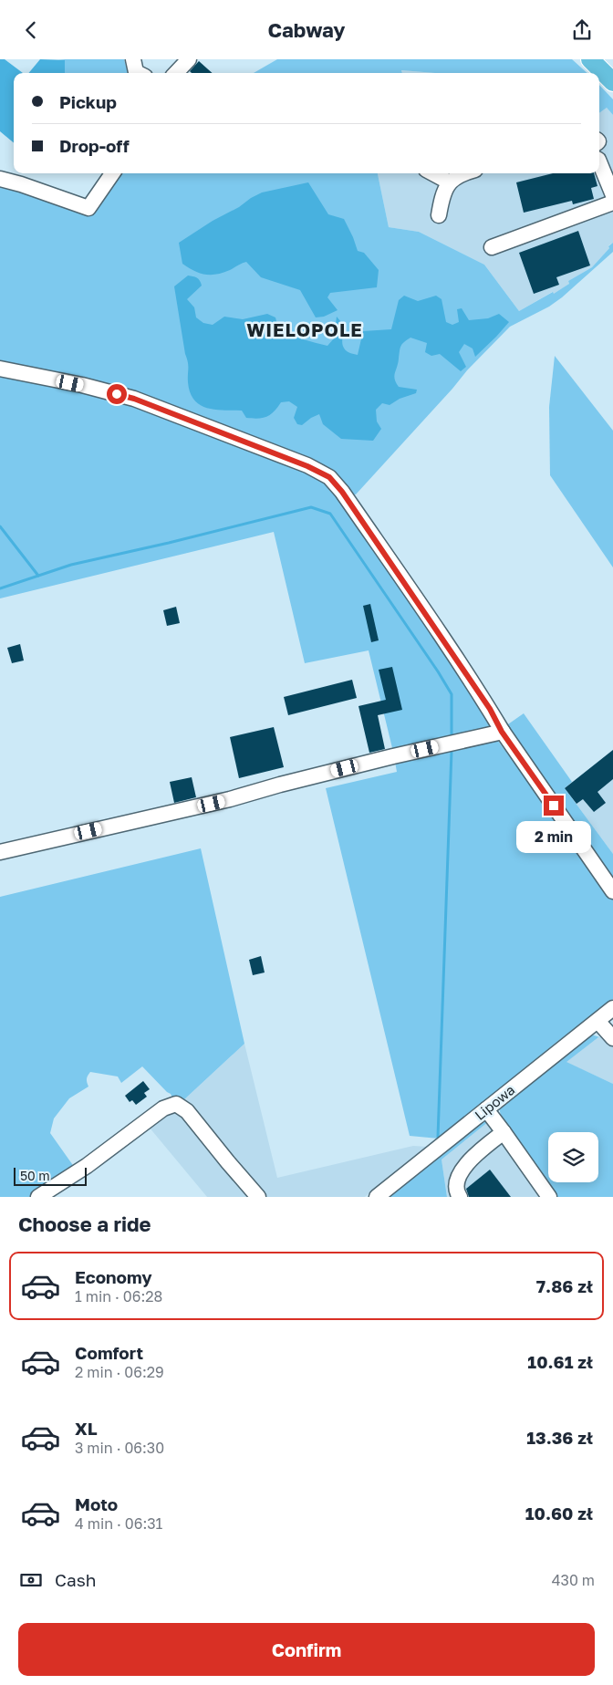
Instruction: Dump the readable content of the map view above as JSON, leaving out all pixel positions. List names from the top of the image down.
{
  "streets": {
    "street": ["Lipowa"]
  },
  "districts": ["WIELOPOLE"],
  "scale_bar": "50 m",
  "page": {
    "header": "Cabway",
    "banner": ["Pickup", "Drop-off"],
    "bubble": "2 min",
    "scale": "50 m",
    "heading": "Choose a ride",
    "list": [
      {
        "name": "Economy",
        "note": "1 min · 06:28",
        "value": "7.86 zł"
      },
      {
        "name": "Comfort",
        "note": "2 min · 06:29",
        "value": "10.61 zł"
      },
      {
        "name": "XL",
        "note": "3 min · 06:30",
        "value": "13.36 zł"
      },
      {
        "name": "Moto",
        "note": "4 min · 06:31",
        "value": "10.60 zł"
      }
    ],
    "pay": ["Cash", "430 m"],
    "buttons": "Confirm"
  }
}
